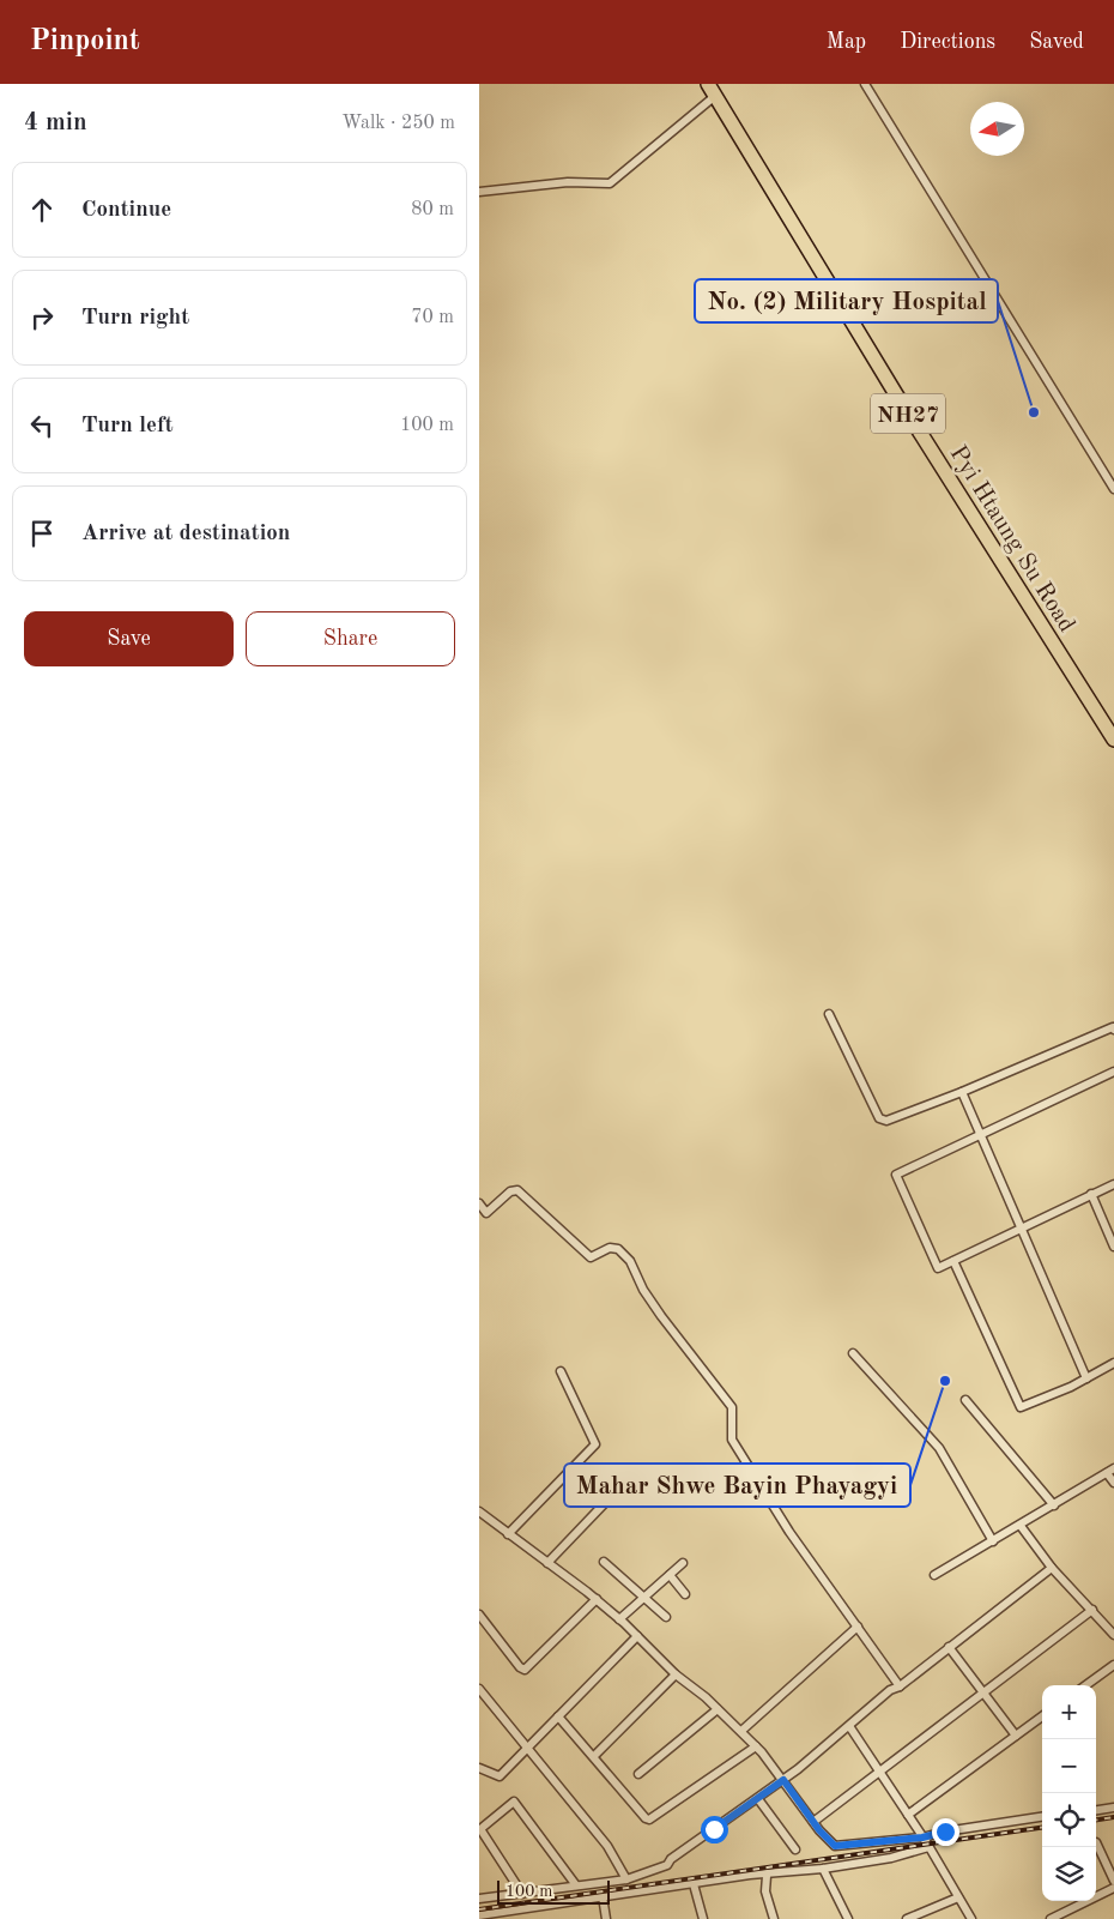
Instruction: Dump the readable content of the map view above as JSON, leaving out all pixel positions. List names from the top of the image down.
{
  "streets": {
    "highway": ["NH27", "Pyi Htaung Su Road"]
  },
  "places": ["No. (2) Military Hospital", "Mahar Shwe Bayin Phayagyi"],
  "scale_bar": "100 m",
  "north": "left",
  "page": {
    "header": "Pinpoint",
    "nav": ["Map", "Directions", "Saved"],
    "heading": ["4 min", "Walk · 250 m"],
    "list": [
      ["Continue", "80 m"],
      ["Turn right", "70 m"],
      ["Turn left", "100 m"],
      "Arrive at destination"
    ],
    "buttons": ["Save", "Share"],
    "map_buttons": ["+", "−"],
    "scale": "100 m"
  }
}
